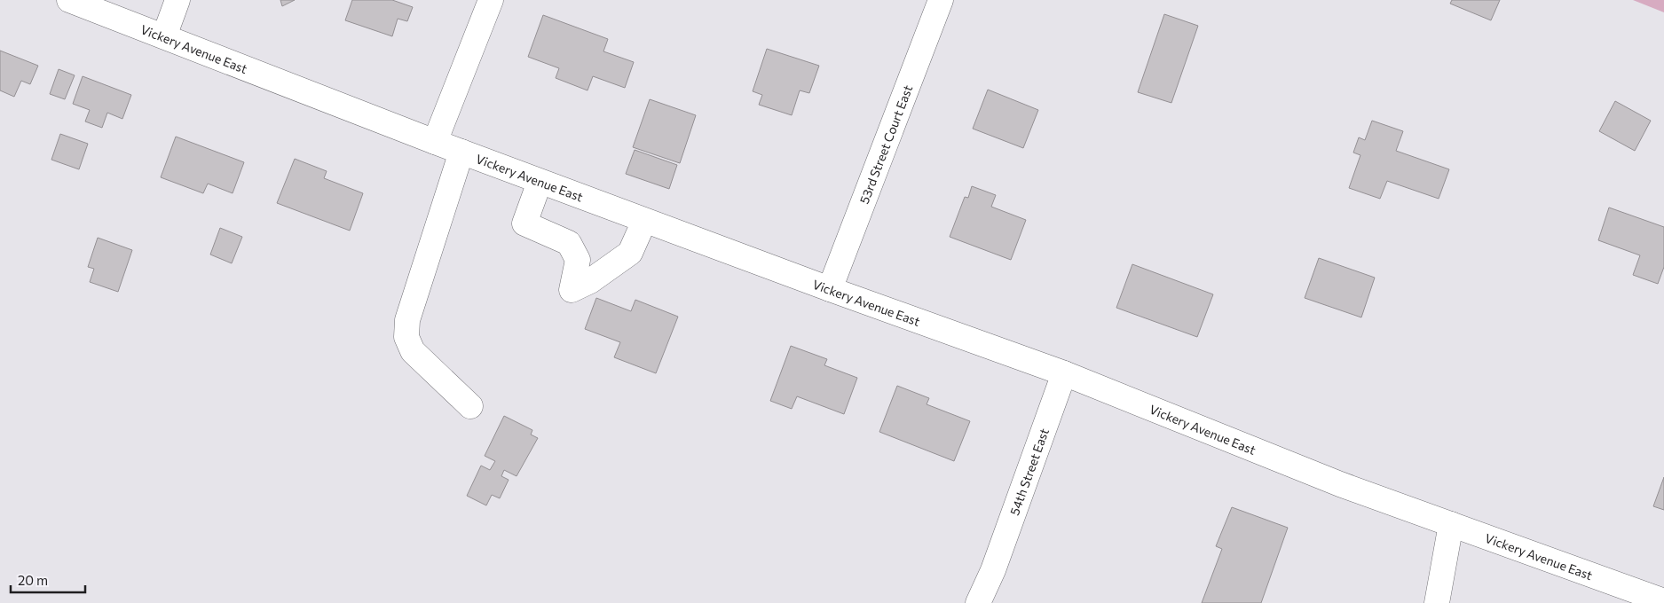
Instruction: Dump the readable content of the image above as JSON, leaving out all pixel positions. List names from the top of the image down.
{
  "streets": {
    "street": ["Vickery Avenue East", "53rd Street Court East", "54th Street East"]
  },
  "crossings": [
    ["Vickery Avenue East", "53rd Street Court East"],
    ["Vickery Avenue East", "54th Street East"]
  ],
  "scale_bar": "20 m"
}
